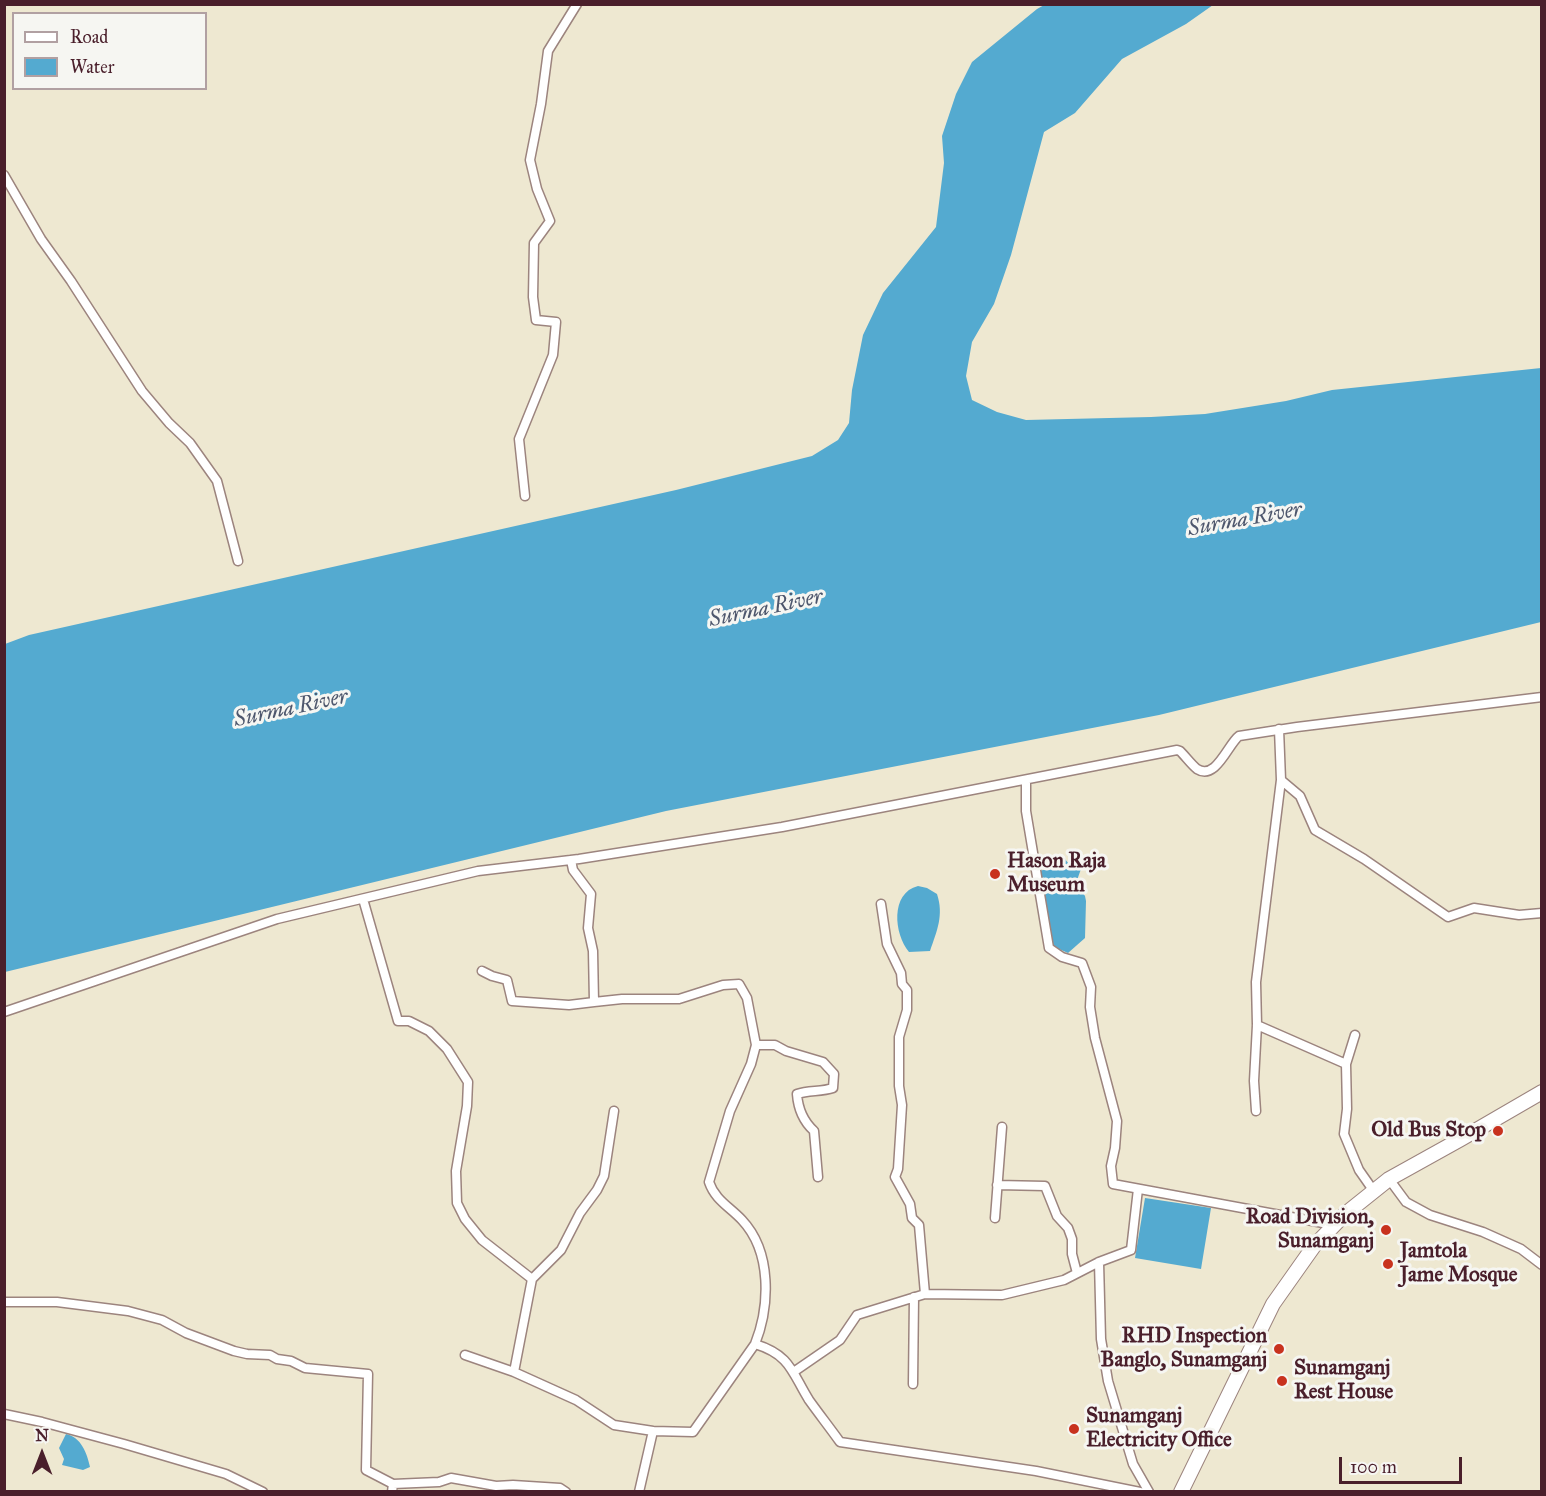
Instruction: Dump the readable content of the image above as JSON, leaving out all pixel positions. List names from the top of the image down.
{
  "water": ["Surma River"],
  "places": [
    "Hason Raja Museum",
    "Old Bus Stop",
    "Road Division, Sunamganj",
    "Jamtola Jame Mosque",
    "RHD Inspection Banglo, Sunamganj",
    "Sunamganj Rest House",
    "Sunamganj Electricity Office"
  ],
  "legend": ["Road", "Water"],
  "scale_bar": "100 m",
  "north": "top"
}
